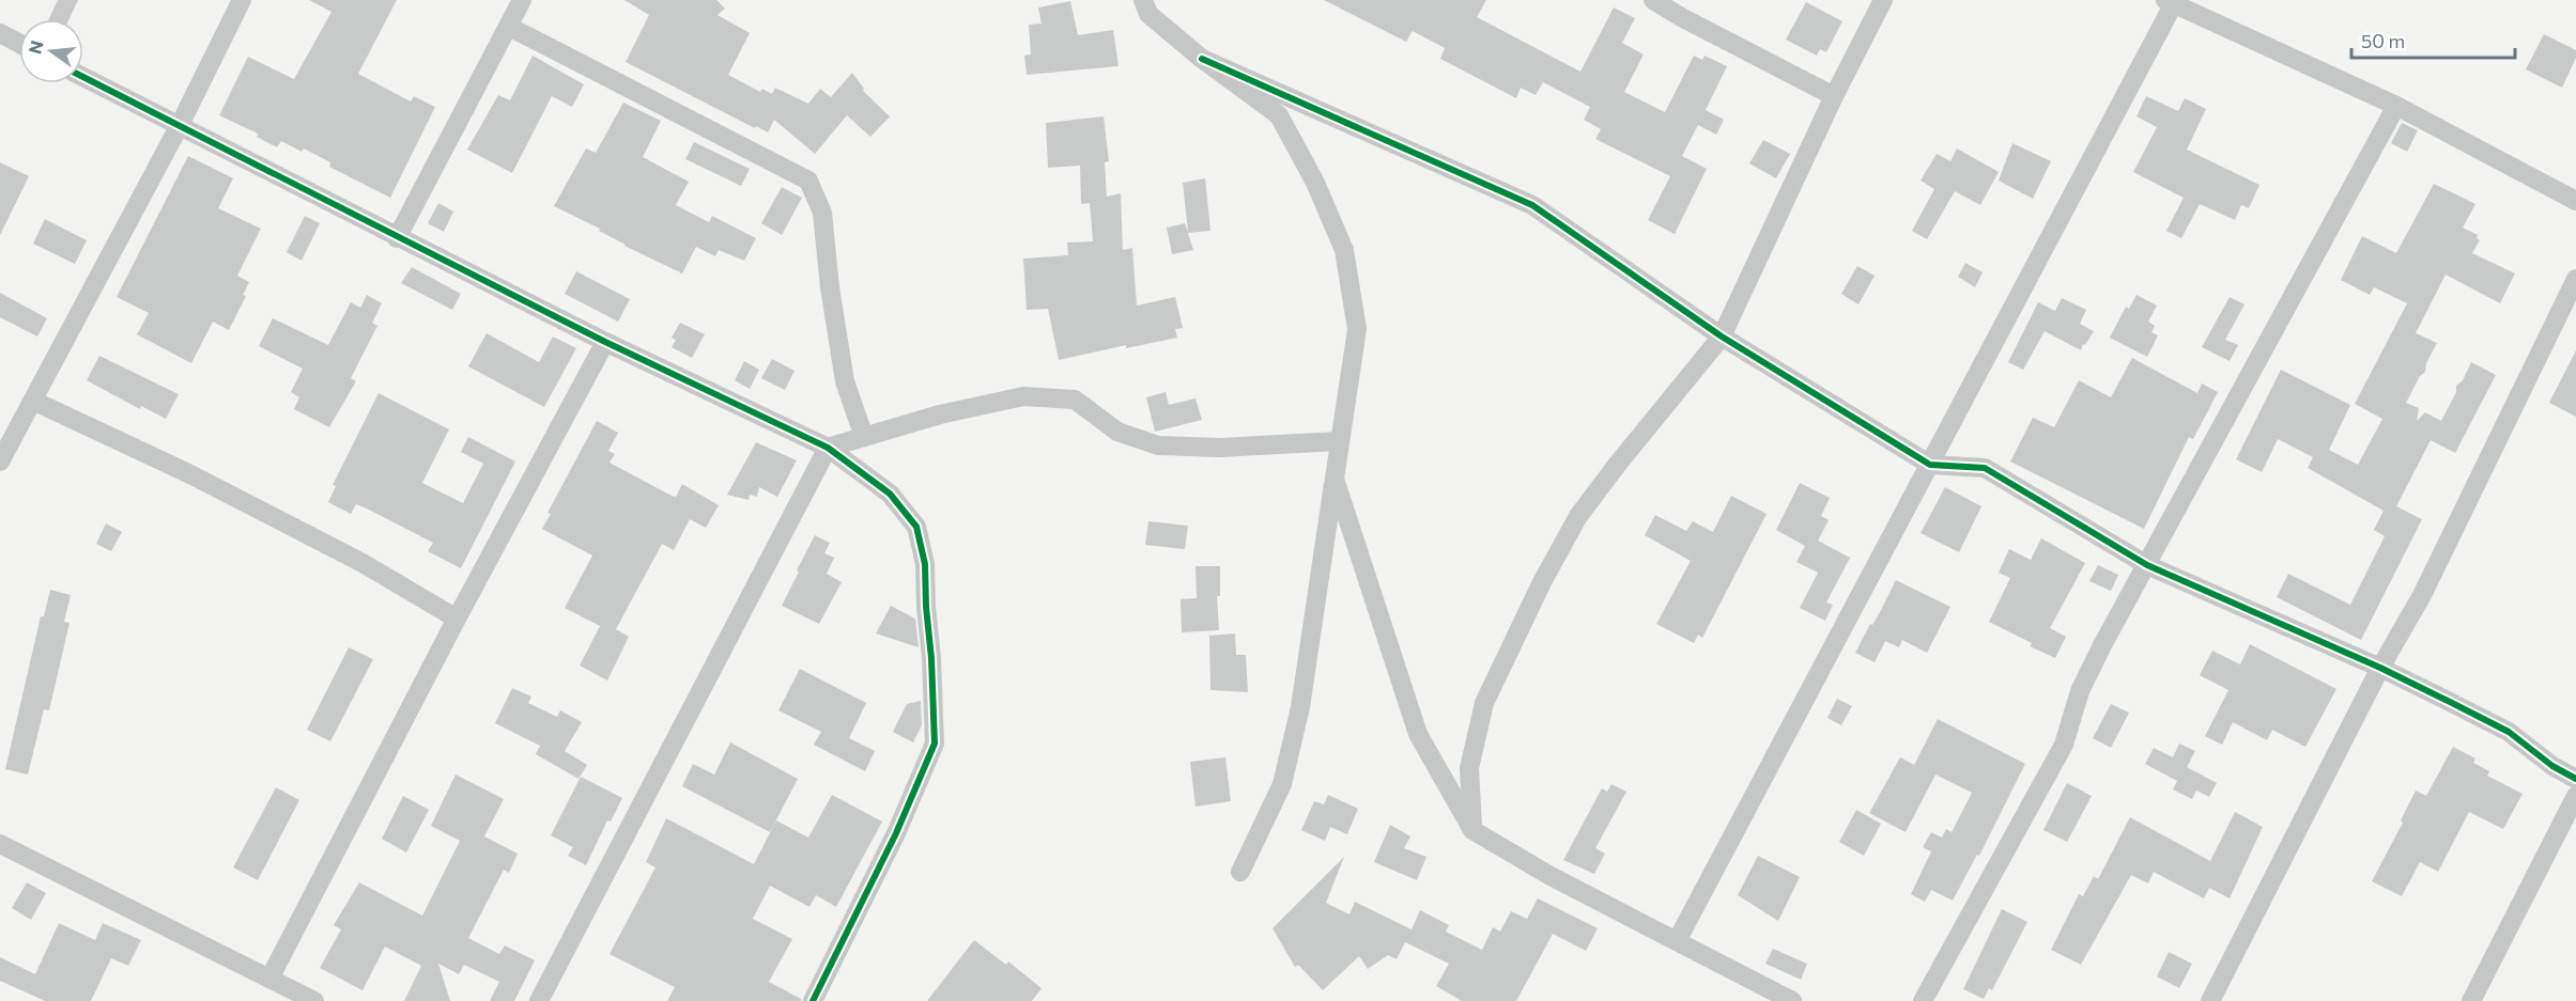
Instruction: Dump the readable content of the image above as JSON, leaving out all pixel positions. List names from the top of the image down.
{
  "scale_bar": "50 m",
  "north": "left"
}
